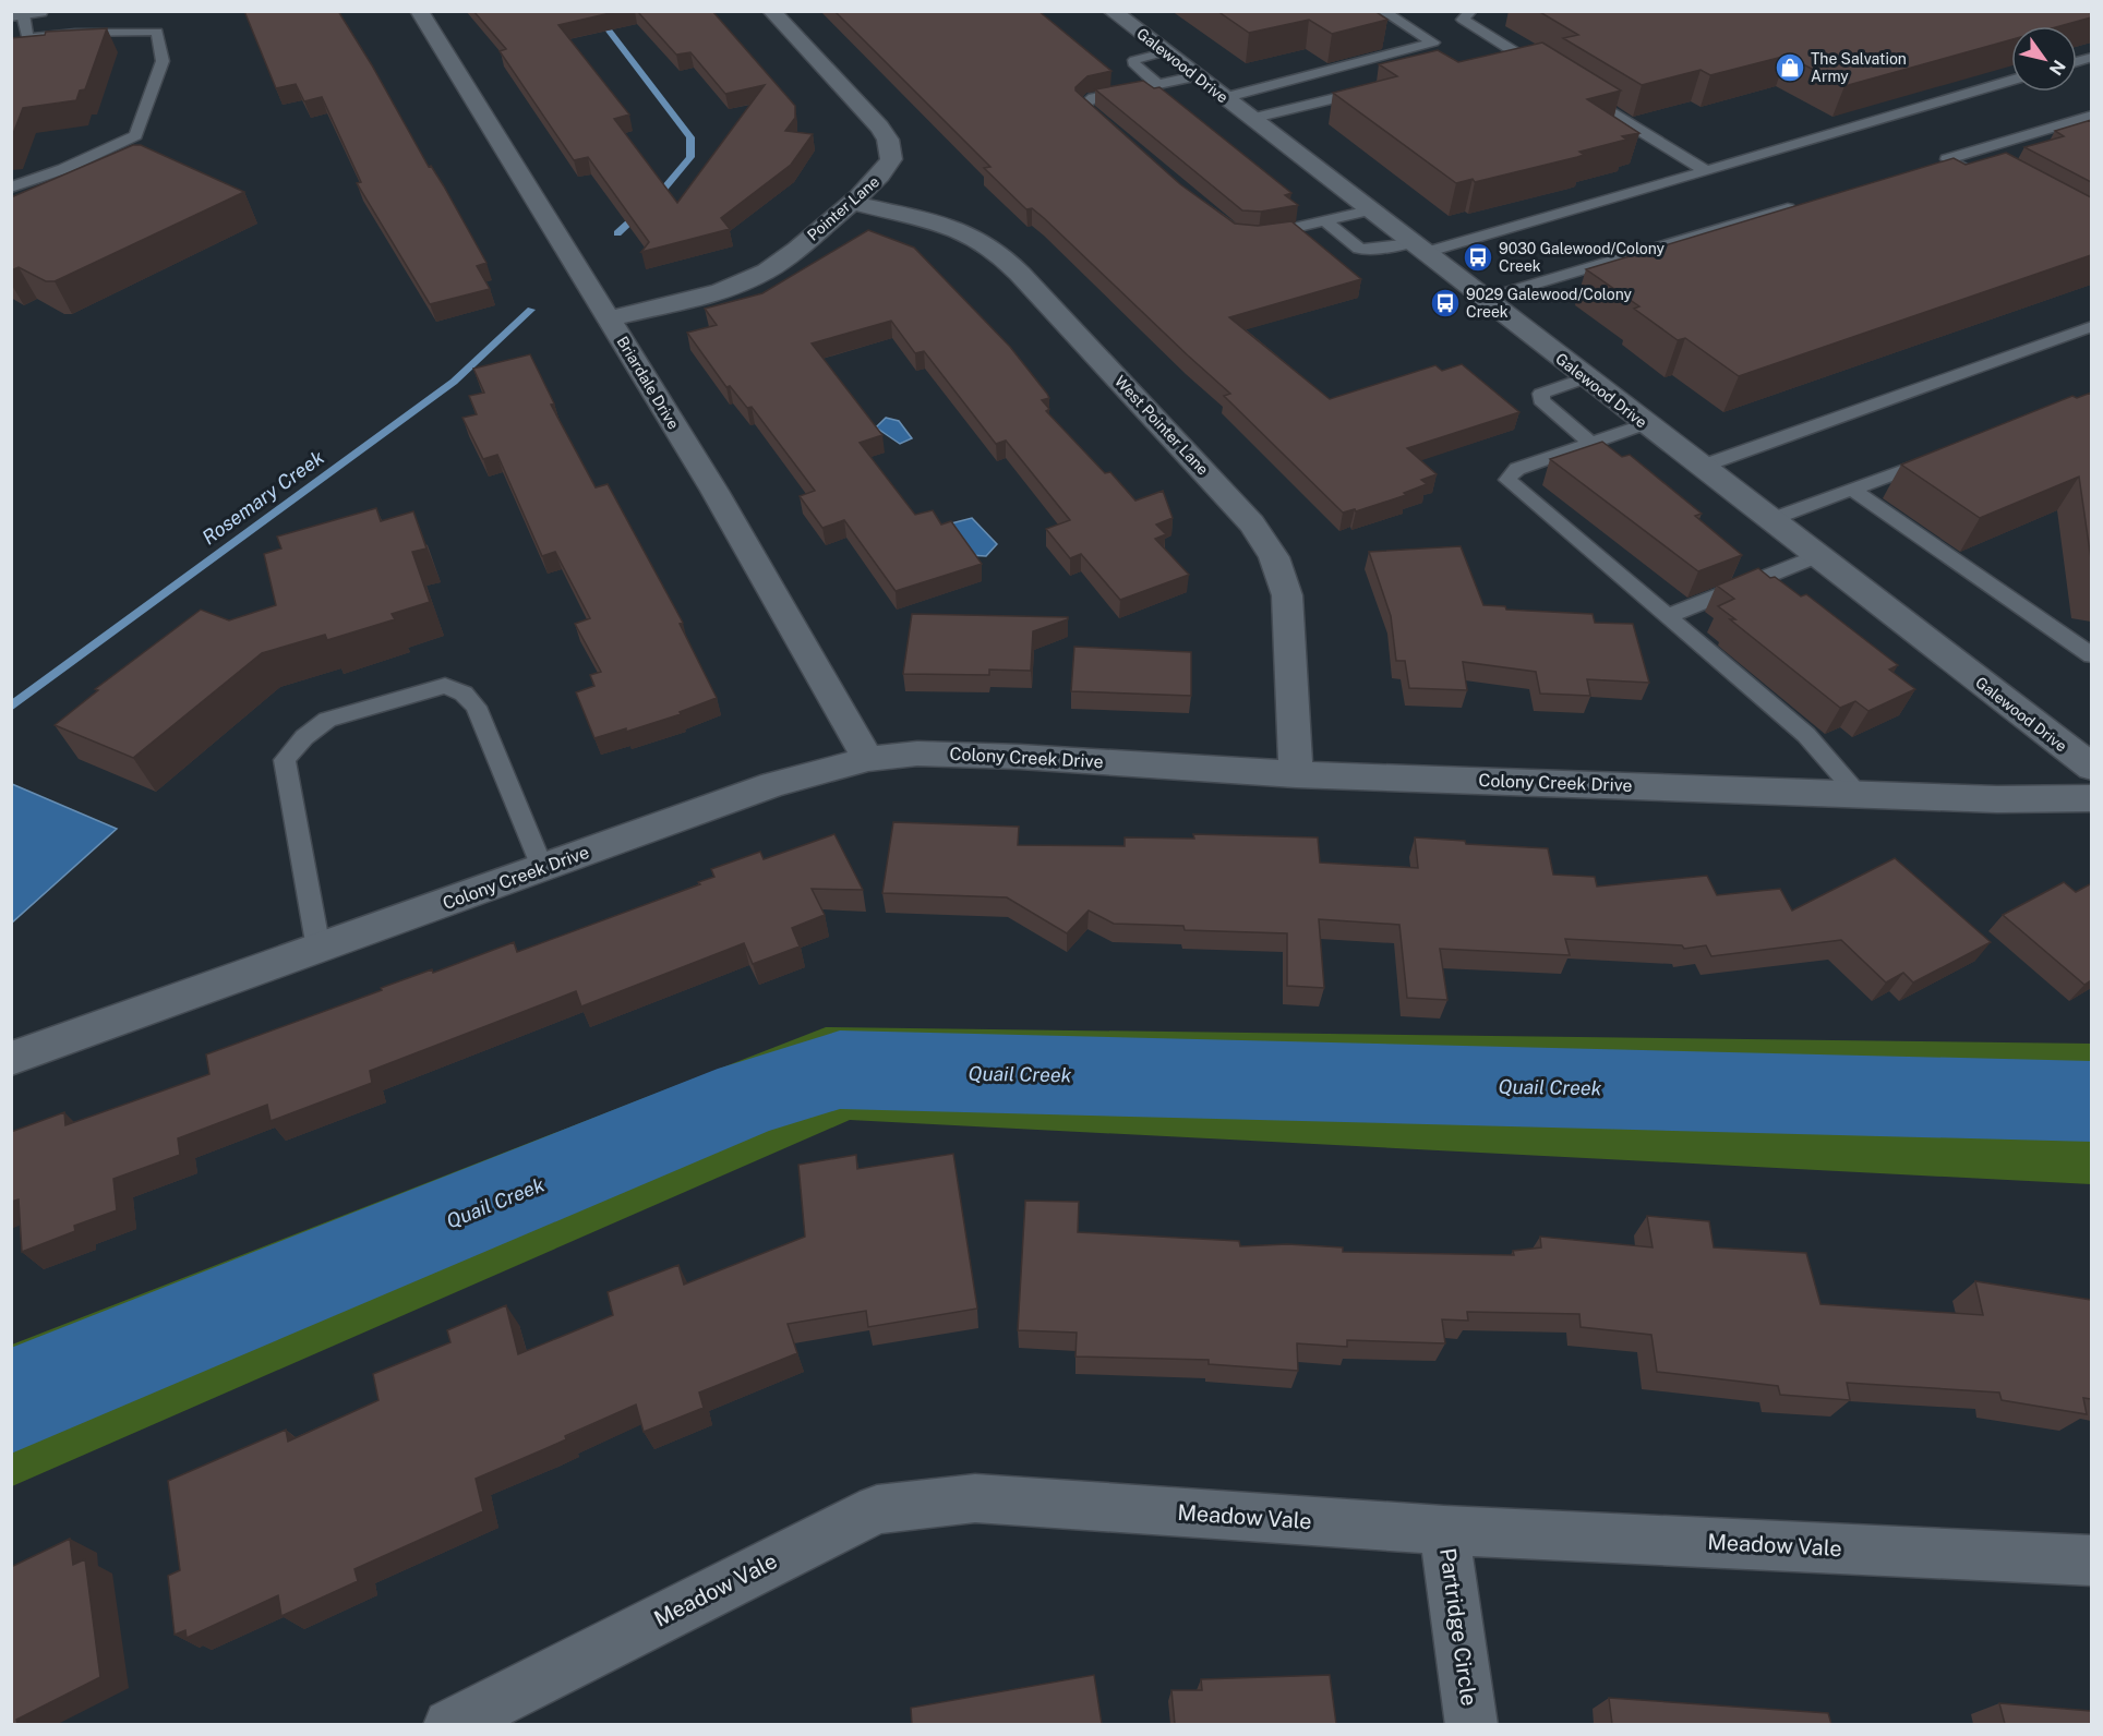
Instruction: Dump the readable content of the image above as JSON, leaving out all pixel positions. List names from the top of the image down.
{
  "streets": {
    "street": [
      "Galewood Drive",
      "Pointer Lane",
      "Briardale Drive",
      "West Pointer Lane",
      "Colony Creek Drive",
      "Meadow Vale",
      "Partridge Circle"
    ]
  },
  "crossings": [
    ["Pointer Lane", "Briardale Drive"],
    ["Pointer Lane", "West Pointer Lane"],
    ["Briardale Drive", "Colony Creek Drive"],
    ["West Pointer Lane", "Colony Creek Drive"],
    ["Meadow Vale", "Partridge Circle"]
  ],
  "water": ["Rosemary Creek", "Quail Creek"],
  "places": {
    "shop": ["The Salvation Army"],
    "bus stop": ["9030 Galewood/Colony Creek", "9029 Galewood/Colony Creek"]
  },
  "north": "bottom right"
}
